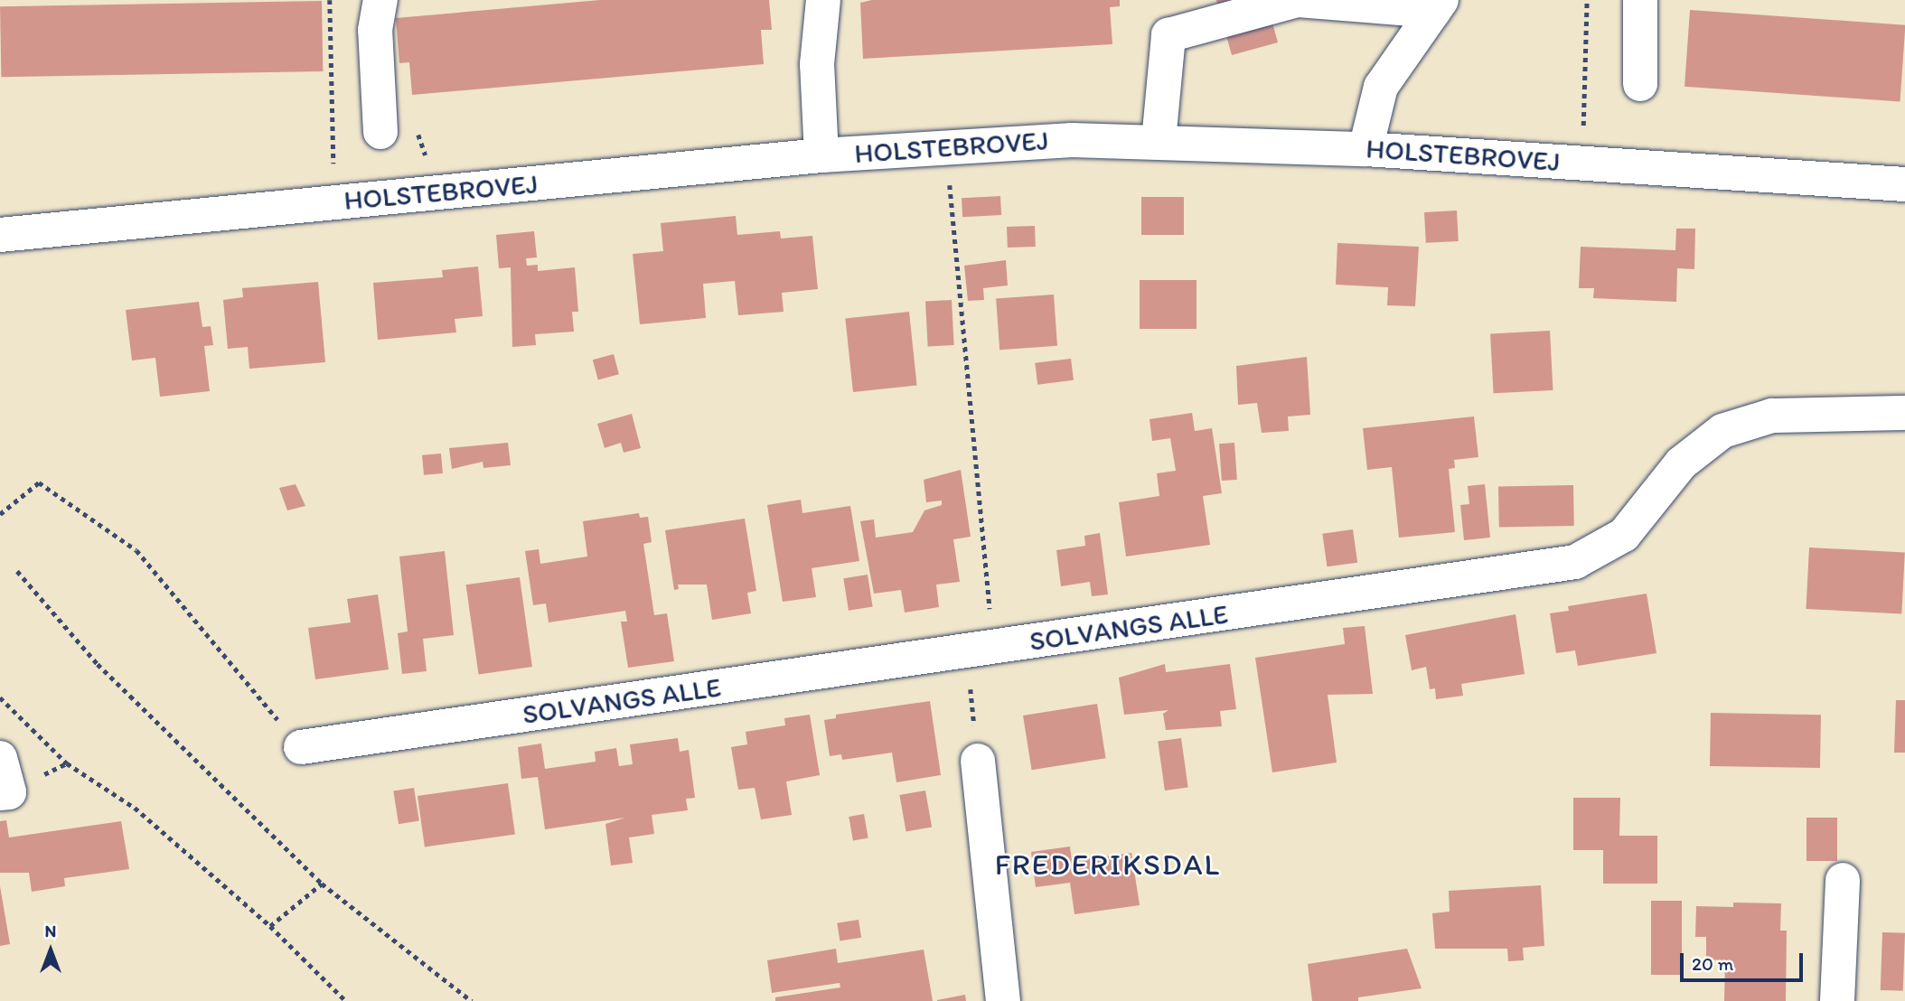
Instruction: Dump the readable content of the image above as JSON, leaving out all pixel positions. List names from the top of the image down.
{
  "streets": {
    "street": ["HOLSTEBROVEJ", "SOLVANGS ALLE"]
  },
  "districts": ["FREDERIKSDAL"],
  "scale_bar": "20 m",
  "north": "top"
}
